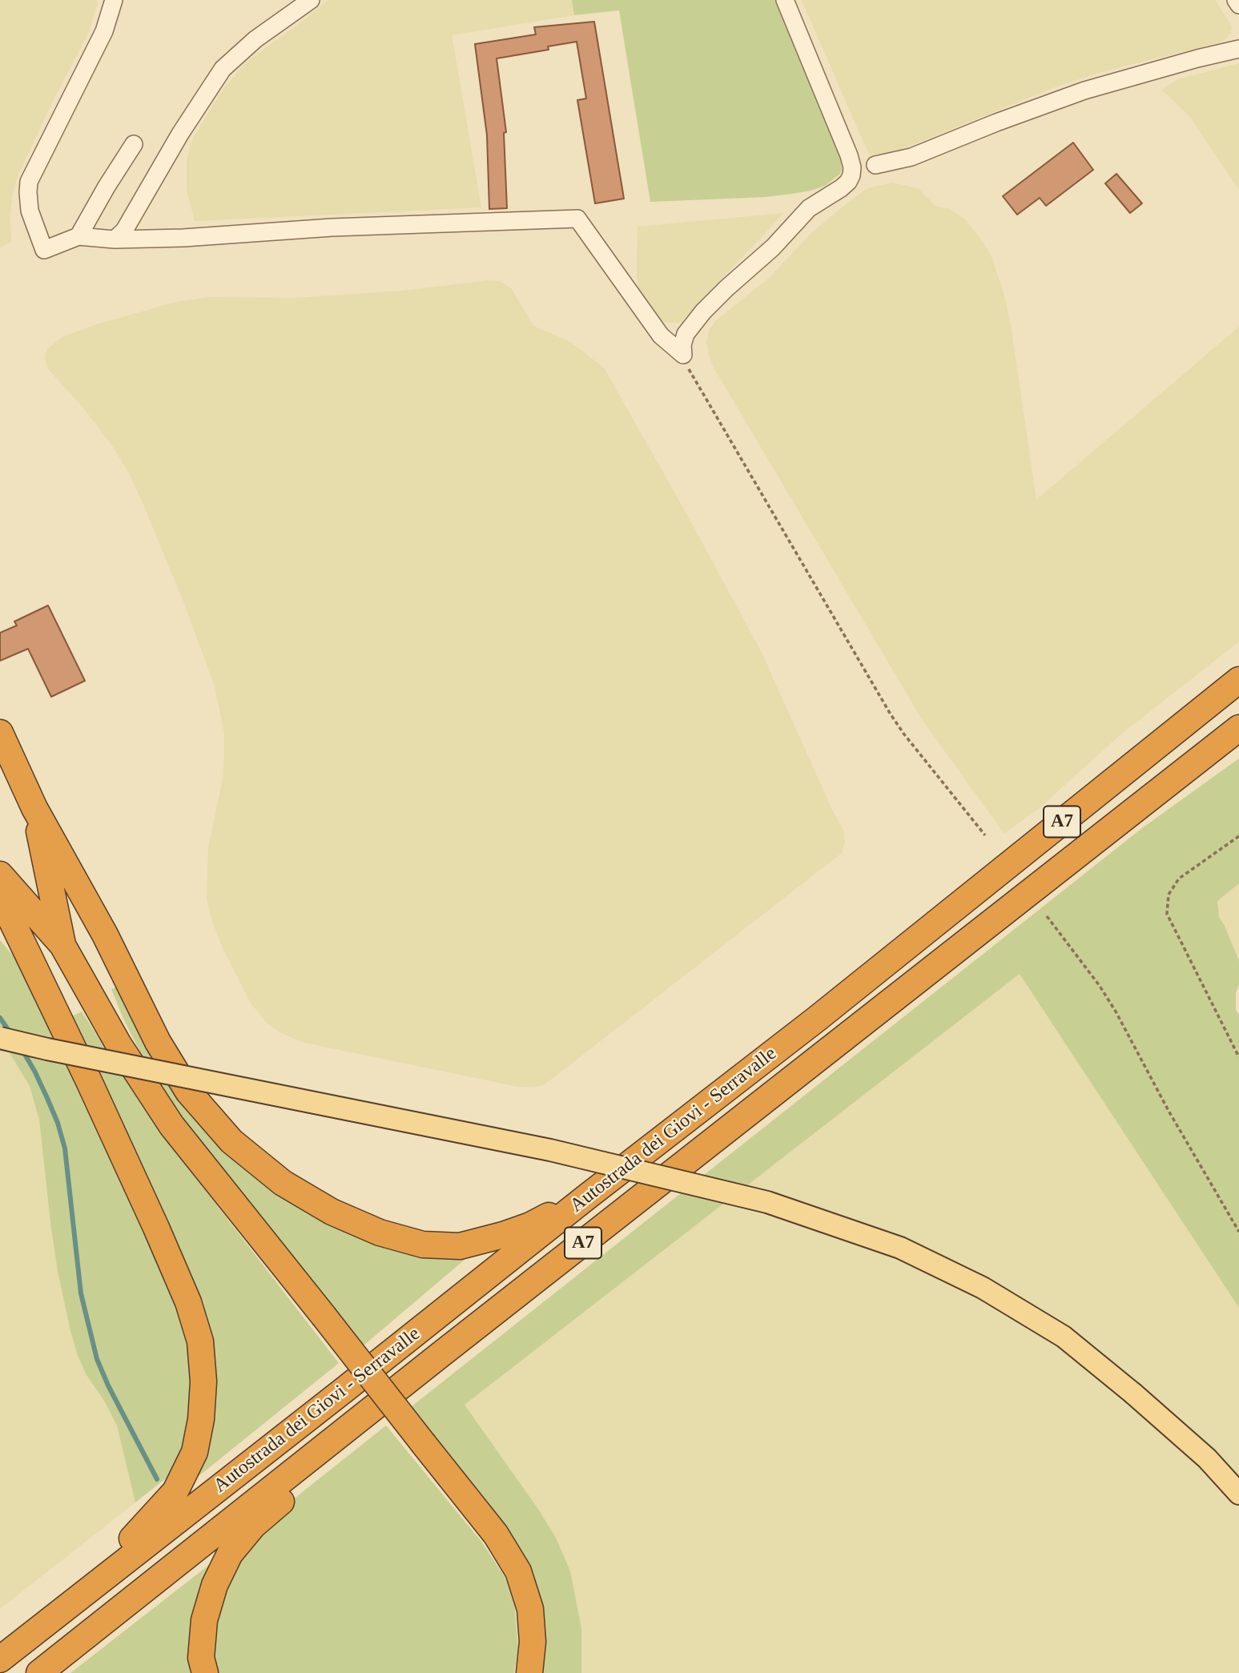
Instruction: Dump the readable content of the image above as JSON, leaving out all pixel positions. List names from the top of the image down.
{
  "streets": {
    "highway": ["A7", "Autostrada dei Giovi - Serravalle"]
  }
}
